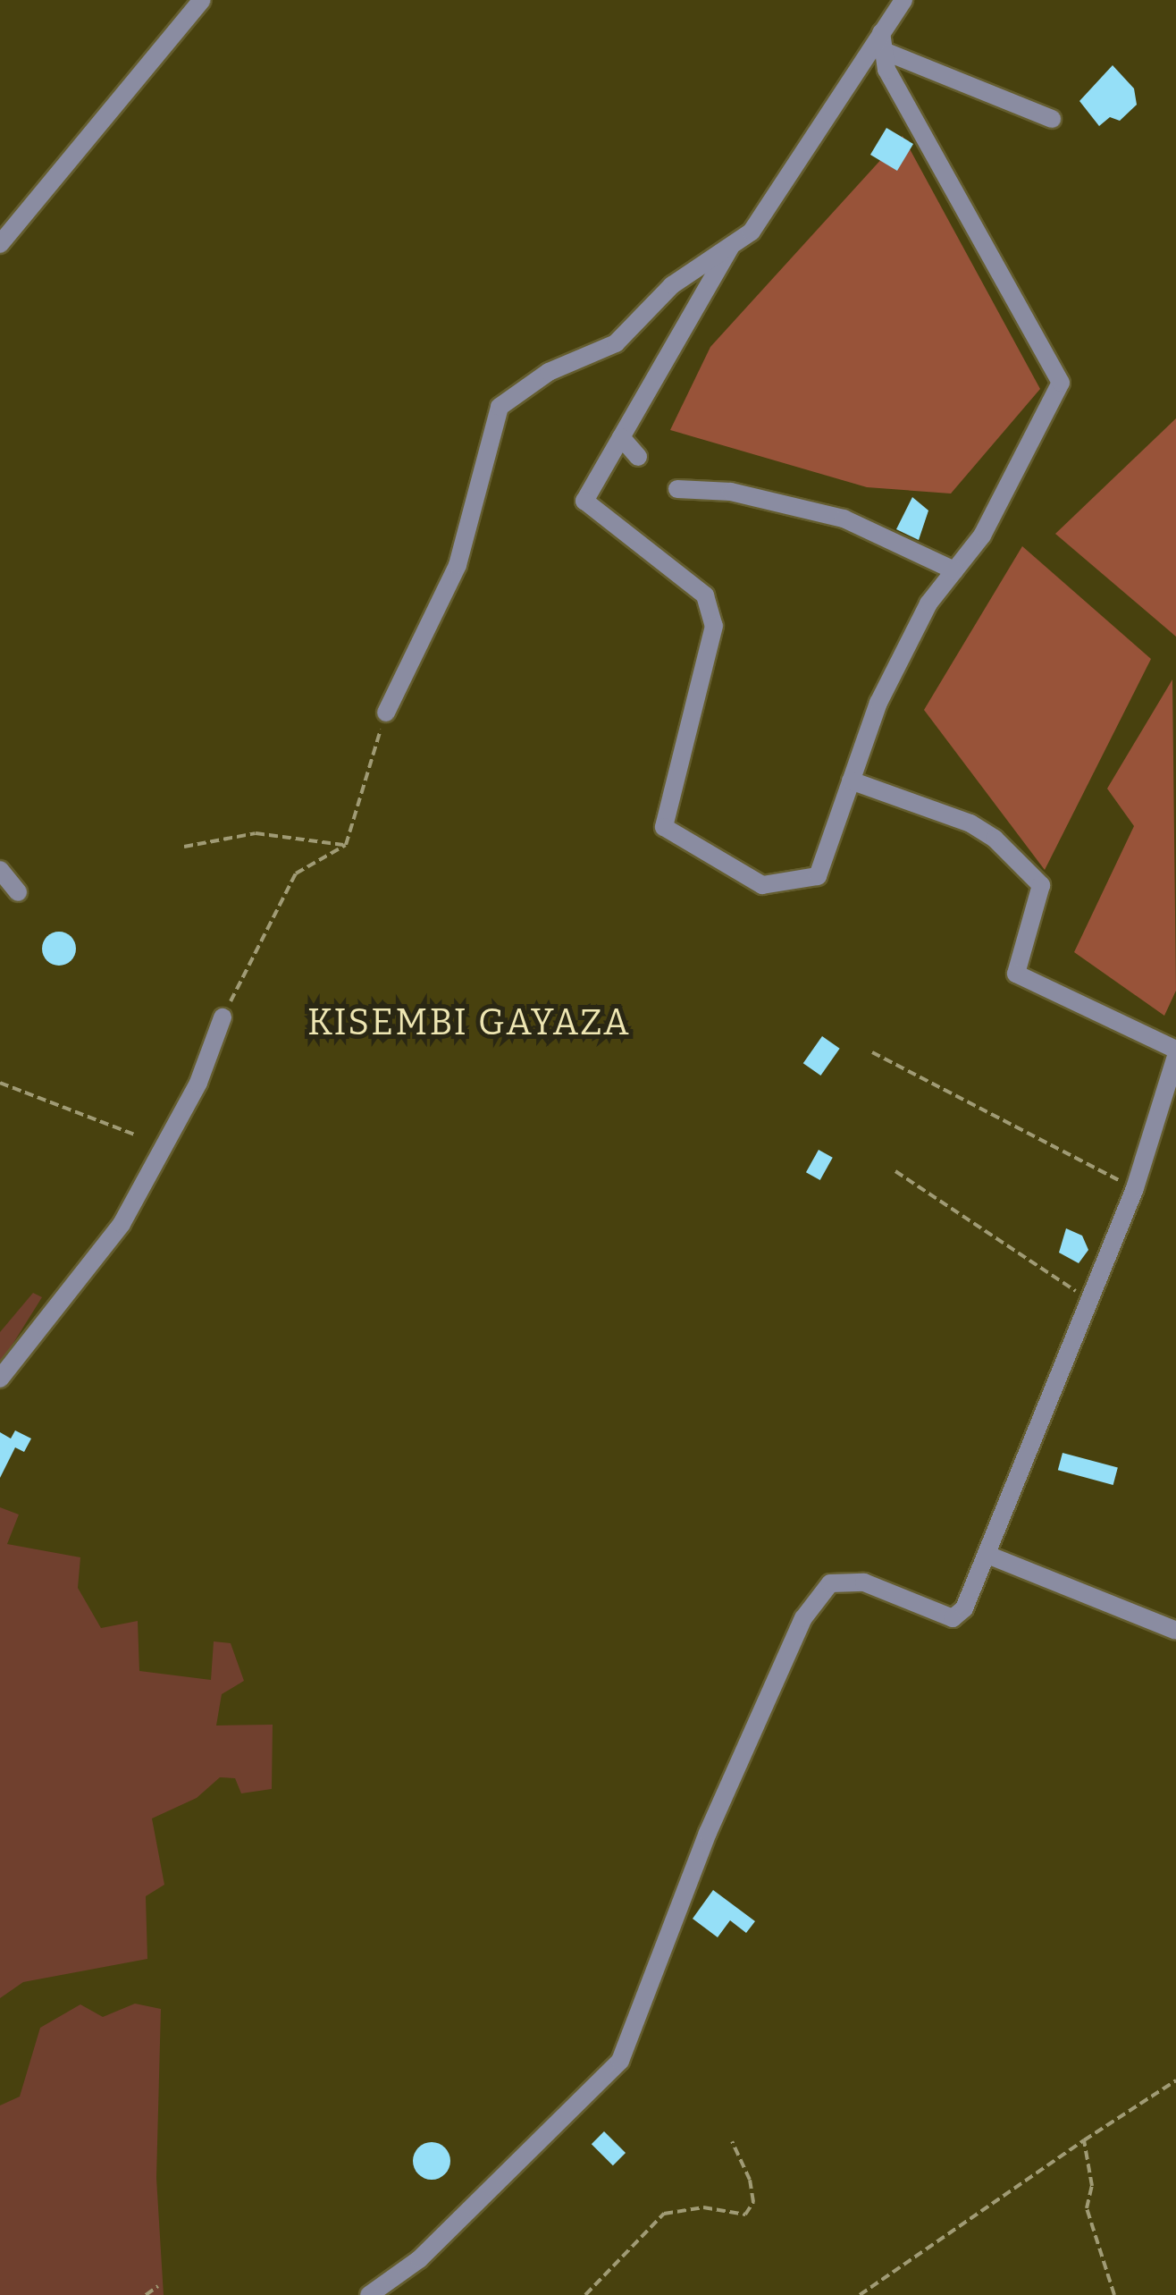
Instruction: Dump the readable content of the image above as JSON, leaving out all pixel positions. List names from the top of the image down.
{
  "districts": ["KISEMBI GAYAZA"]
}
